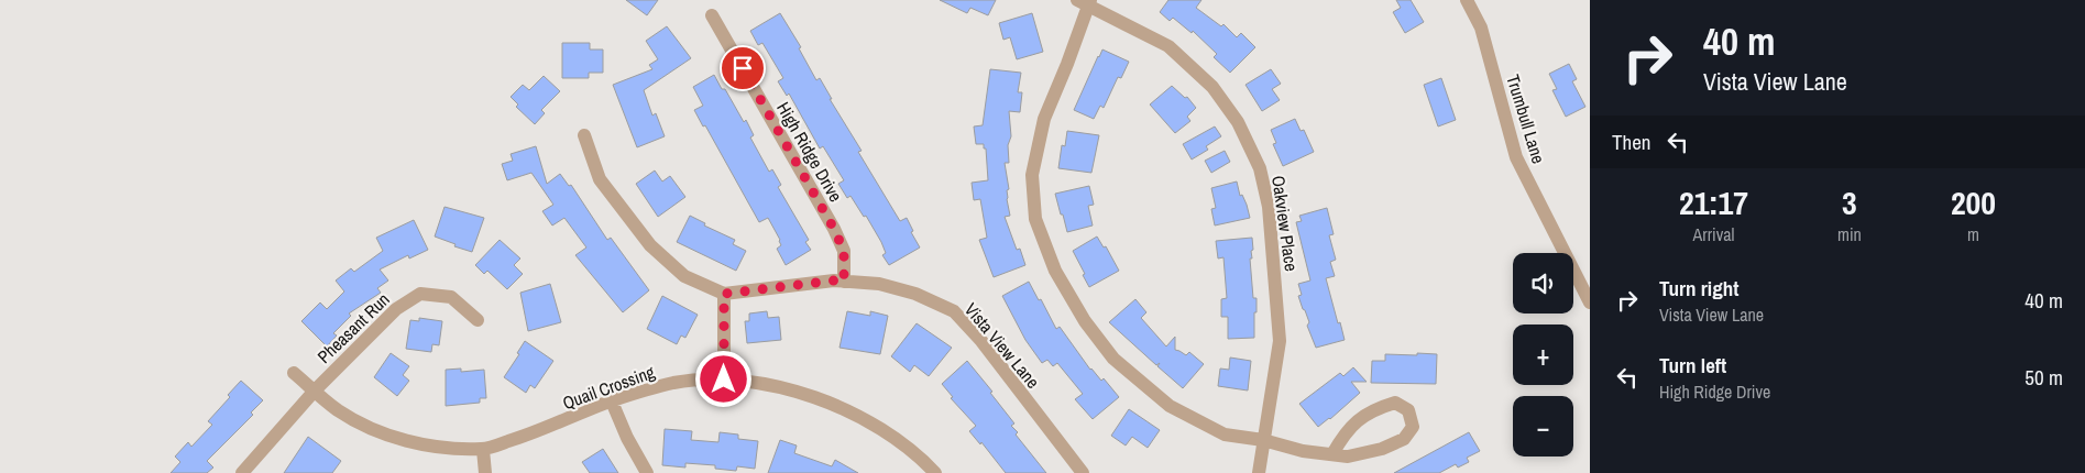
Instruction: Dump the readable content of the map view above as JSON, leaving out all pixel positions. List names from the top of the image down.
{
  "streets": {
    "street": [
      "Trumbull Lane",
      "High Ridge Drive",
      "Oakview Place",
      "Pheasant Run",
      "Vista View Lane",
      "Quail Crossing"
    ]
  },
  "crossings": [
    ["High Ridge Drive", "Vista View Lane"],
    ["Pheasant Run", "Quail Crossing"]
  ],
  "page": {
    "turn": ["40 m", "Vista View Lane"],
    "then": "Then",
    "eta": [
      "21:17",
      "Arrival",
      "3",
      "min",
      "200",
      "m"
    ],
    "map_buttons": ["+", "−"],
    "list": [
      {
        "name": "Turn right",
        "note": "Vista View Lane",
        "value": "40 m"
      },
      {
        "name": "Turn left",
        "note": "High Ridge Drive",
        "value": "50 m"
      }
    ]
  }
}
